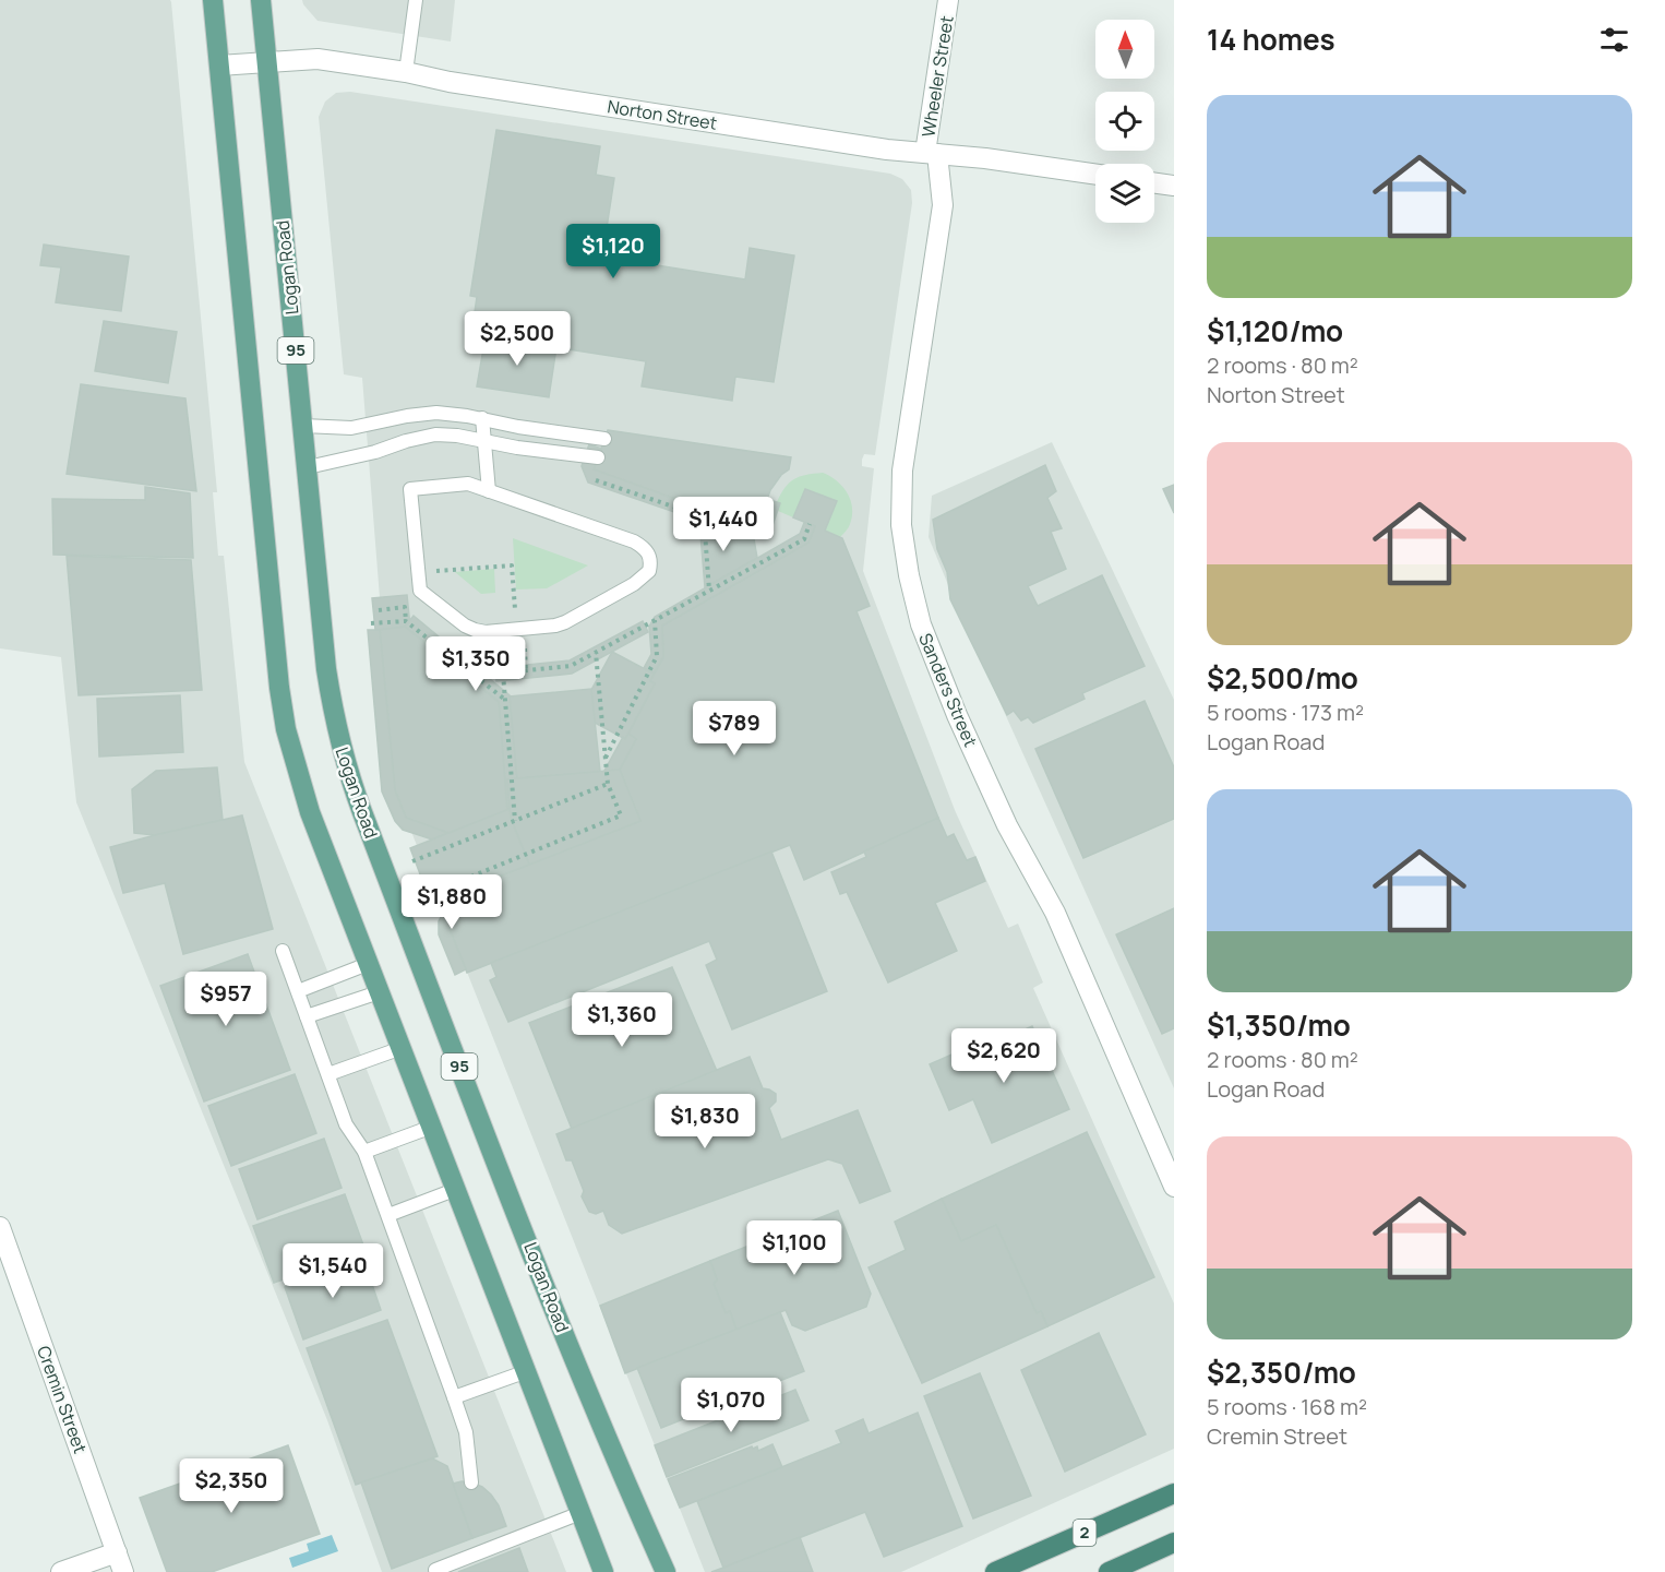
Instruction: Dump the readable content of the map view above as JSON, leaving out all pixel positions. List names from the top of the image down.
{
  "streets": {
    "highway": ["2"],
    "main road": ["Logan Road", "95"],
    "street": [
      "Wheeler Street",
      "Norton Street",
      "Sanders Street",
      "Cremin Street"
    ]
  },
  "crossings": [
    ["Wheeler Street", "Norton Street"],
    ["Wheeler Street", "Sanders Street"],
    ["Norton Street", "Logan Road"],
    ["Norton Street", "95"],
    ["Norton Street", "Sanders Street"]
  ],
  "north": "top",
  "page": {
    "heading": "14 homes",
    "list": [
      {
        "name": "$1,120/mo",
        "note": "2 rooms · 80 m² · Norton Street"
      },
      {
        "name": "$2,500/mo",
        "note": "5 rooms · 173 m² · Logan Road"
      },
      {
        "name": "$1,350/mo",
        "note": "2 rooms · 80 m² · Logan Road"
      },
      {
        "name": "$2,350/mo",
        "note": "5 rooms · 168 m² · Cremin Street"
      }
    ],
    "price": [
      "$1,120",
      "$2,500",
      "$1,440",
      "$1,350",
      "$789",
      "$1,880",
      "$957",
      "$1,360",
      "$2,620",
      "$1,830",
      "$1,100",
      "$1,540",
      "$1,070",
      "$2,350"
    ]
  }
}
